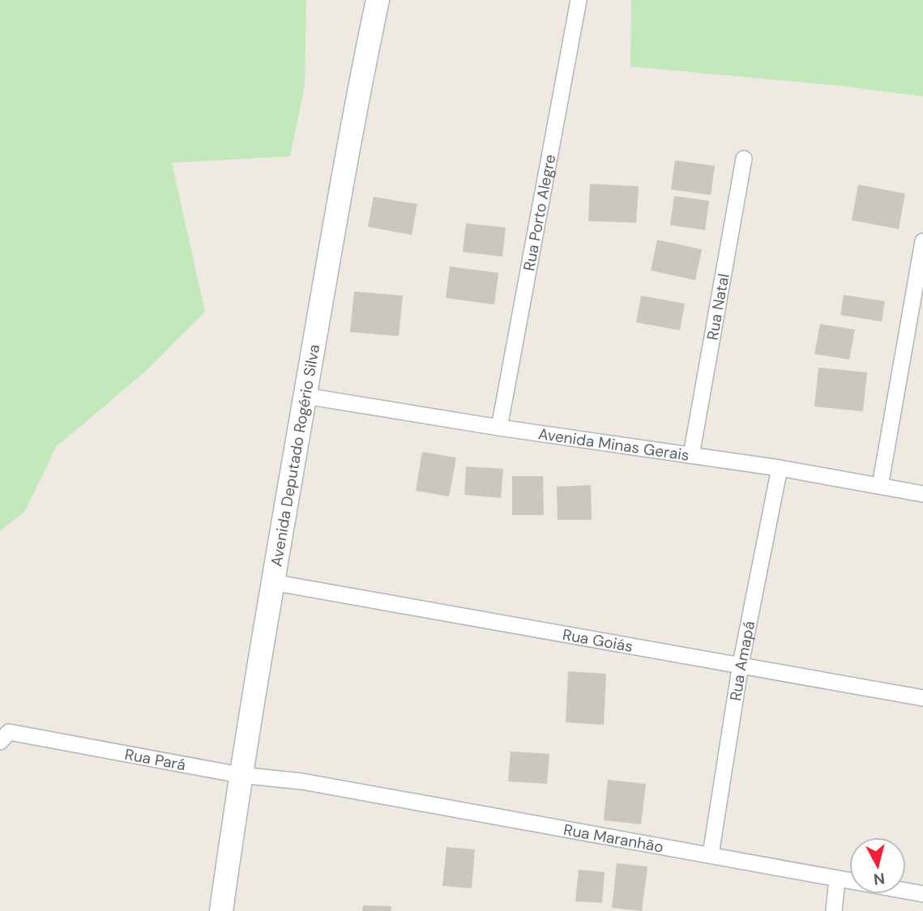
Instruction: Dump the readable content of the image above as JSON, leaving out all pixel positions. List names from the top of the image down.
{
  "streets": {
    "main road": ["Avenida Deputado Rogério Silva"],
    "street": [
      "Rua Porto Alegre",
      "Rua Natal",
      "Avenida Minas Gerais",
      "Rua Goiás",
      "Rua Amapá",
      "Rua Pará",
      "Rua Maranhão"
    ]
  },
  "crossings": [
    ["Rua Porto Alegre", "Avenida Minas Gerais"],
    ["Rua Natal", "Avenida Minas Gerais"],
    ["Avenida Minas Gerais", "Avenida Deputado Rogério Silva"],
    ["Avenida Minas Gerais", "Rua Amapá"],
    ["Avenida Deputado Rogério Silva", "Rua Goiás"],
    ["Avenida Deputado Rogério Silva", "Rua Pará"],
    ["Rua Goiás", "Rua Amapá"],
    ["Rua Amapá", "Rua Maranhão"],
    ["Rua Pará", "Rua Maranhão"]
  ],
  "north": "bottom"
}
